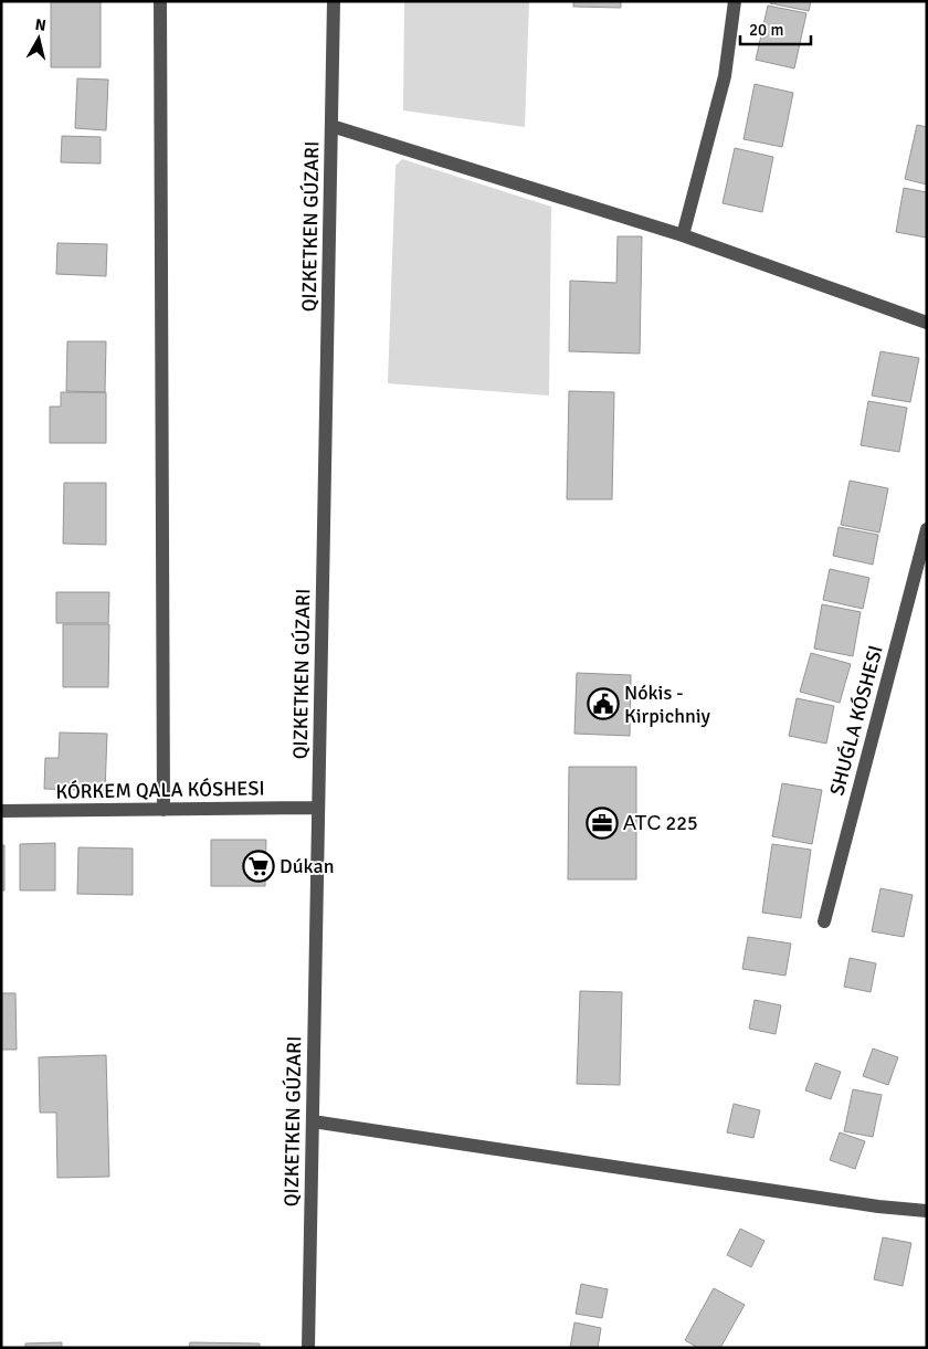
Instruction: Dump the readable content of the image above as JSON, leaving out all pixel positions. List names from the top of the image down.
{
  "streets": {
    "street": ["SHUǴLA KÓSHESI", "KÓRKEM QALA KÓSHESI"]
  },
  "places": {
    "public building": ["Nókis - Kirpichniy"],
    "office": ["АТС 225"],
    "supermarket": ["Dúkan"]
  },
  "scale_bar": "20 m",
  "north": "top"
}
